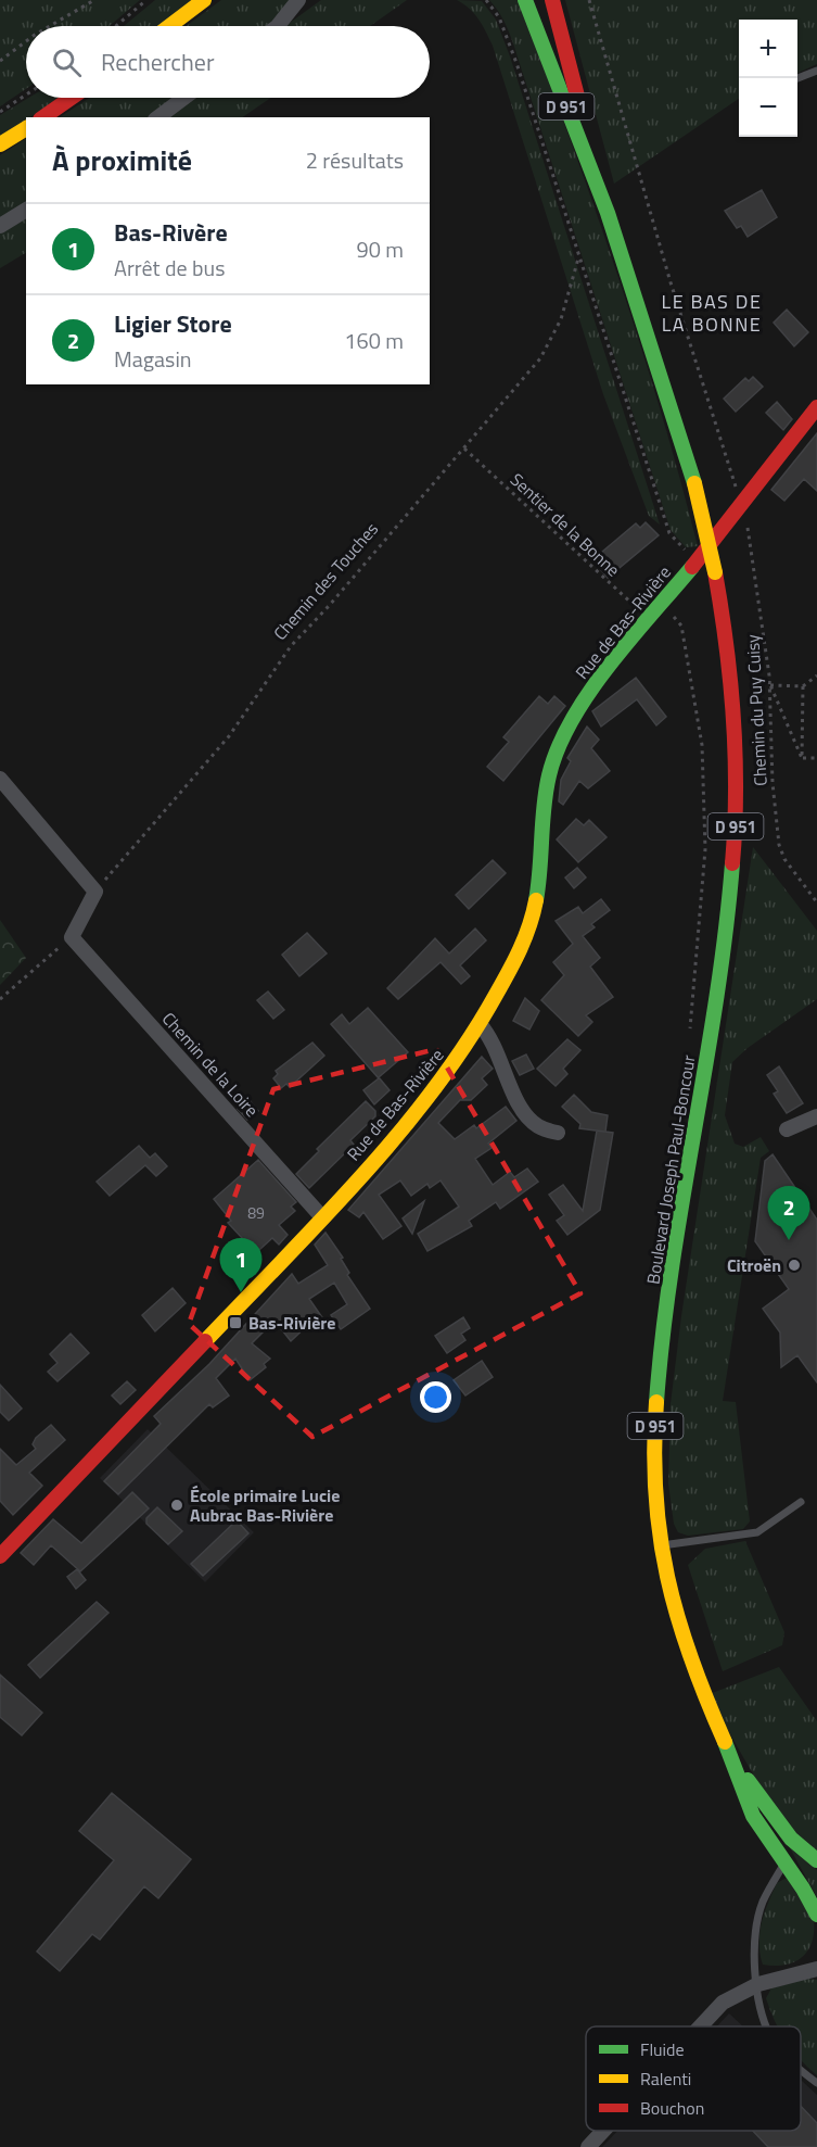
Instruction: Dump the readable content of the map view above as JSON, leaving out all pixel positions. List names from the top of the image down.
{
  "streets": {
    "main road": ["D 951", "Rue de Bas-Rivière", "Boulevard Joseph Paul-Boncour"],
    "street": ["Chemin de la Loire"],
    "path": ["Sentier de la Bonne", "Chemin des Touches", "Chemin du Puy Cuisy"]
  },
  "crossings": [
    ["D 951", "Boulevard Joseph Paul-Boncour"],
    ["Sentier de la Bonne", "Chemin des Touches"],
    ["Sentier de la Bonne", "Rue de Bas-Rivière"],
    ["Rue de Bas-Rivière", "Chemin du Puy Cuisy"],
    ["Rue de Bas-Rivière", "Chemin de la Loire"]
  ],
  "districts": ["LE BAS DE LA BONNE"],
  "places": {
    "other": ["Citroën", "École primaire Lucie Aubrac Bas-Rivière"],
    "transit": ["Bas-Rivière"]
  },
  "house_numbers": ["89"],
  "legend": ["Fluide", "Ralenti", "Bouchon"],
  "page": {
    "map_buttons": ["+", "−"],
    "search": "Rechercher",
    "heading": ["À proximité", "2 résultats"],
    "list": [
      {
        "mark": "1",
        "name": "Bas-Rivère",
        "note": "Arrêt de bus",
        "value": "90 m"
      },
      {
        "mark": "2",
        "name": "Ligier Store",
        "note": "Magasin",
        "value": "160 m"
      }
    ],
    "pins": ["2", "1"]
  }
}
